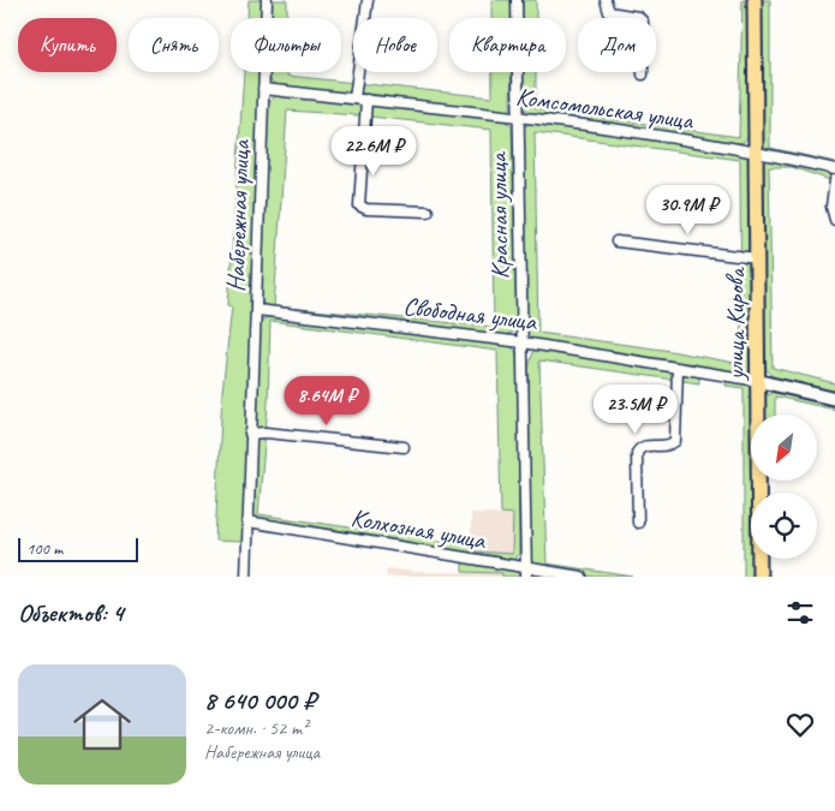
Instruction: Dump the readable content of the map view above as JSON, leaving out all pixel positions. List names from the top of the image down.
{
  "streets": {
    "main road": ["улица Кирова"],
    "street": [
      "Комсомольская улица",
      "Набережная улица",
      "Красная улица",
      "Свободная улица",
      "Колхозная улица"
    ]
  },
  "crossings": [
    ["Комсомольская улица", "Набережная улица"],
    ["Комсомольская улица", "Красная улица"],
    ["Комсомольская улица", "улица Кирова"],
    ["Набережная улица", "Свободная улица"],
    ["Набережная улица", "Колхозная улица"],
    ["Красная улица", "Свободная улица"],
    ["Красная улица", "Колхозная улица"],
    ["Свободная улица", "улица Кирова"]
  ],
  "scale_bar": "100 m",
  "north": "bottom left",
  "page": {
    "chip": [
      "Купить",
      "Снять",
      "Фильтры",
      "Новое",
      "Квартира",
      "Дом"
    ],
    "price": [
      "22.6M ₽",
      "30.9M ₽",
      "8.64M ₽",
      "23.5M ₽"
    ],
    "scale": "100 m",
    "heading": "Объектов: 4",
    "list": [
      {
        "name": "8 640 000 ₽",
        "note": "2-комн. · 52 m² · Набережная улица"
      }
    ]
  }
}
